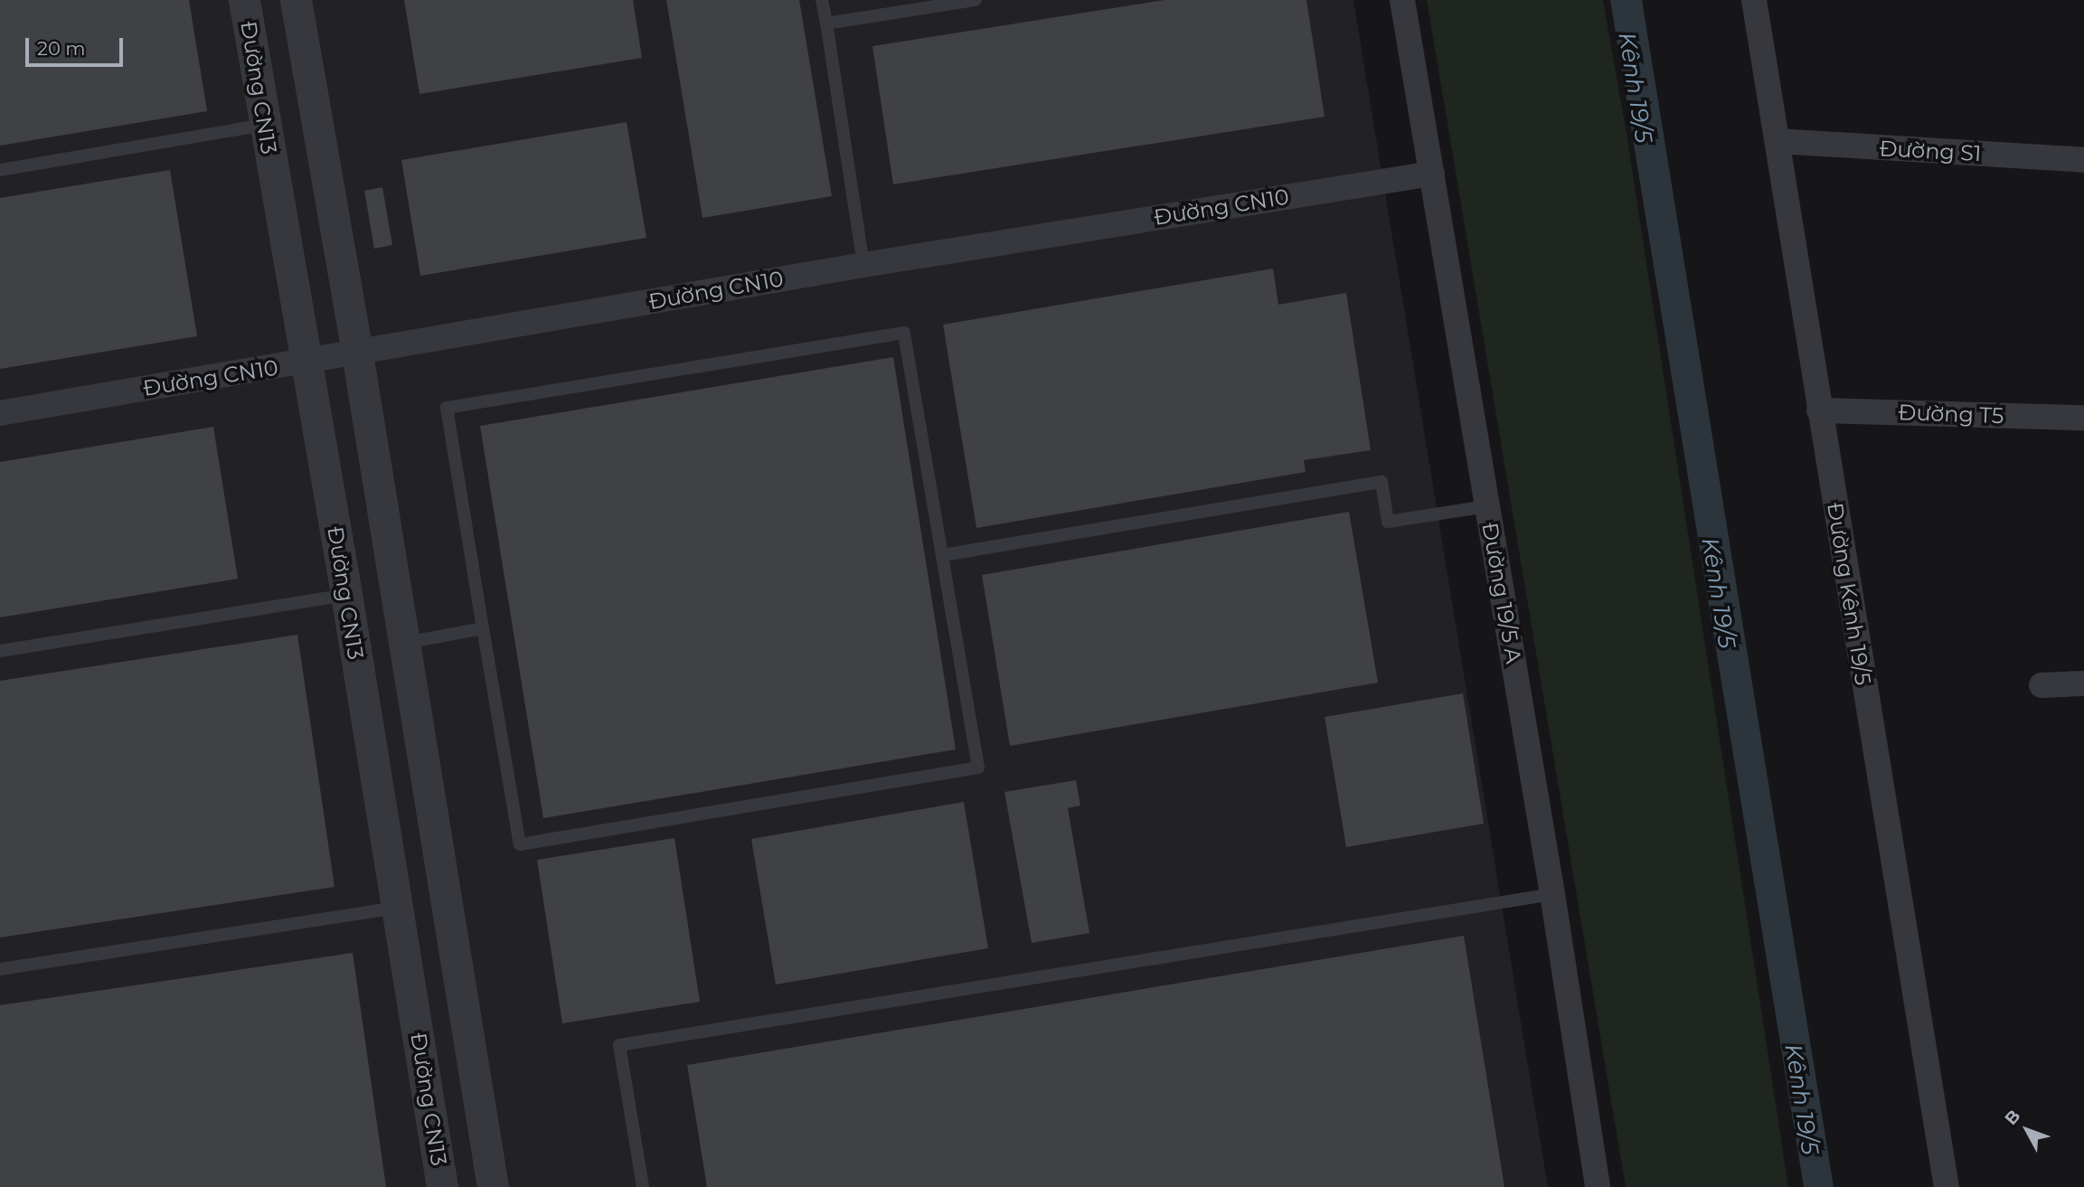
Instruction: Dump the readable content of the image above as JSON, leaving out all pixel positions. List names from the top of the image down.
{
  "streets": {
    "street": [
      "Đường CN13",
      "Đường S1",
      "Đường CN10",
      "Đường T5",
      "Đường 19/5 A",
      "Đường Kênh 19/5"
    ]
  },
  "crossings": [
    ["Đường CN13", "Đường CN10"],
    ["Đường S1", "Đường Kênh 19/5"],
    ["Đường CN10", "Đường 19/5 A"],
    ["Đường T5", "Đường Kênh 19/5"]
  ],
  "water": ["Kênh 19/5"],
  "scale_bar": "20 m",
  "north": "top left"
}
